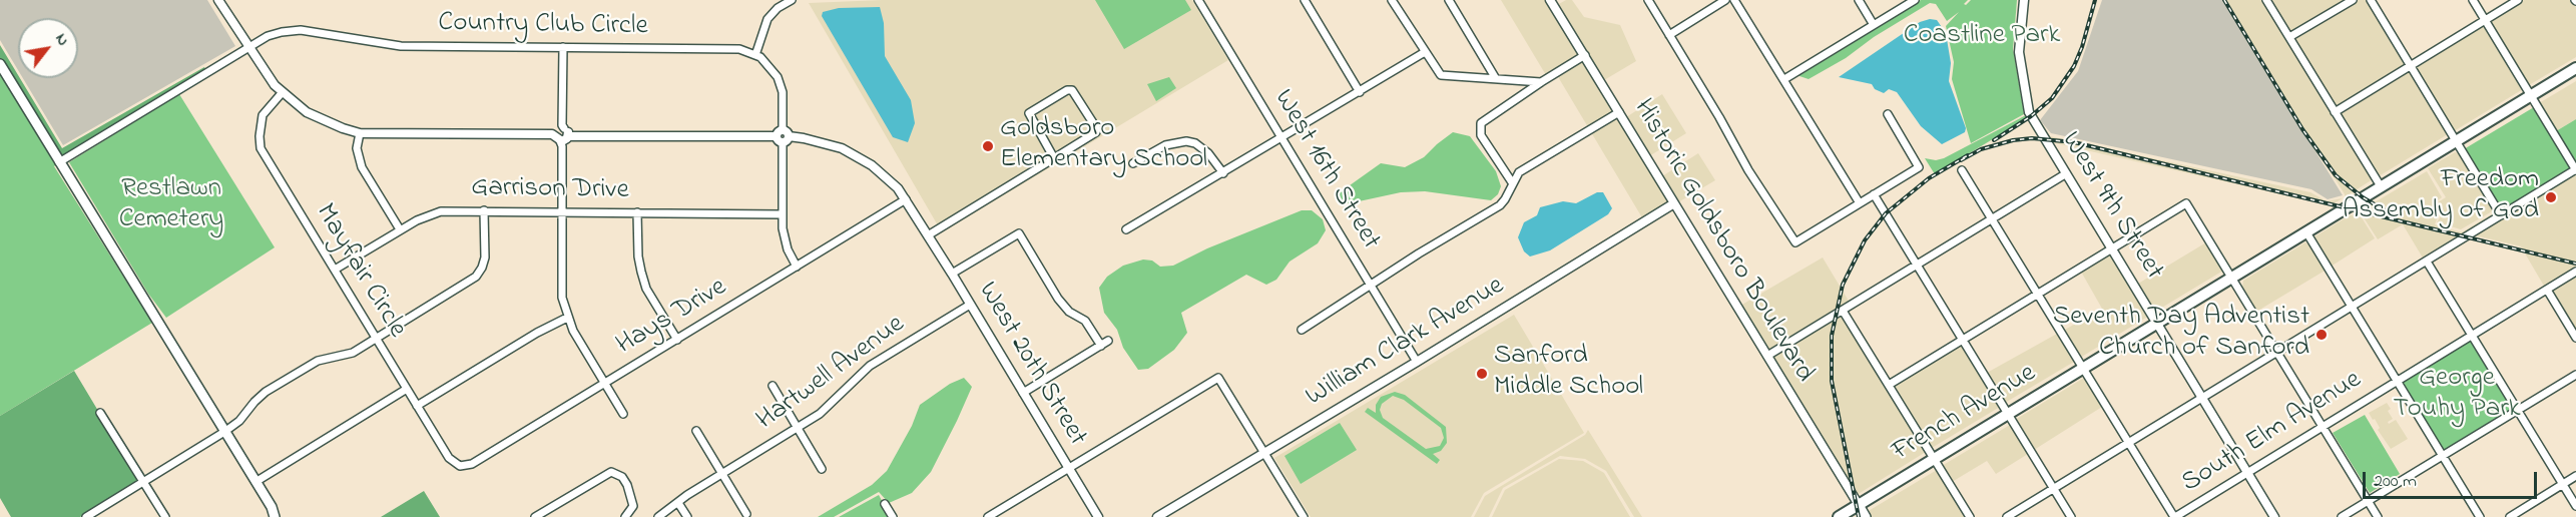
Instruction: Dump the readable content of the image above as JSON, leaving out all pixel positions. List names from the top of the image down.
{
  "streets": {
    "main road": ["French Avenue"],
    "street": [
      "Country Club Circle",
      "West 16th Street",
      "Garrison Drive",
      "West 9th Street",
      "Historic Goldsboro Boulevard",
      "Mayfair Circle",
      "Hays Drive",
      "William Clark Avenue",
      "West 20th Street",
      "Hartwell Avenue",
      "South Elm Avenue"
    ]
  },
  "crossings": [
    ["Country Club Circle", "West 20th Street"],
    ["West 16th Street", "William Clark Avenue"],
    ["Garrison Drive", "Mayfair Circle"],
    ["West 9th Street", "French Avenue"],
    ["West 9th Street", "South Elm Avenue"],
    ["Historic Goldsboro Boulevard", "William Clark Avenue"],
    ["Historic Goldsboro Boulevard", "French Avenue"],
    ["Mayfair Circle", "Hays Drive"],
    ["Mayfair Circle", "West 20th Street"],
    ["Hays Drive", "West 20th Street"],
    ["West 20th Street", "Hartwell Avenue"]
  ],
  "parks": ["Coastline Park", "Restlawn Cemetery", "George Touhy Park"],
  "places": [
    "Goldsboro Elementary School",
    "Freedom Assembly of God",
    "Seventh Day Adventist Church of Sanford",
    "Sanford Middle School"
  ],
  "scale_bar": "200 m",
  "north": "top right"
}
